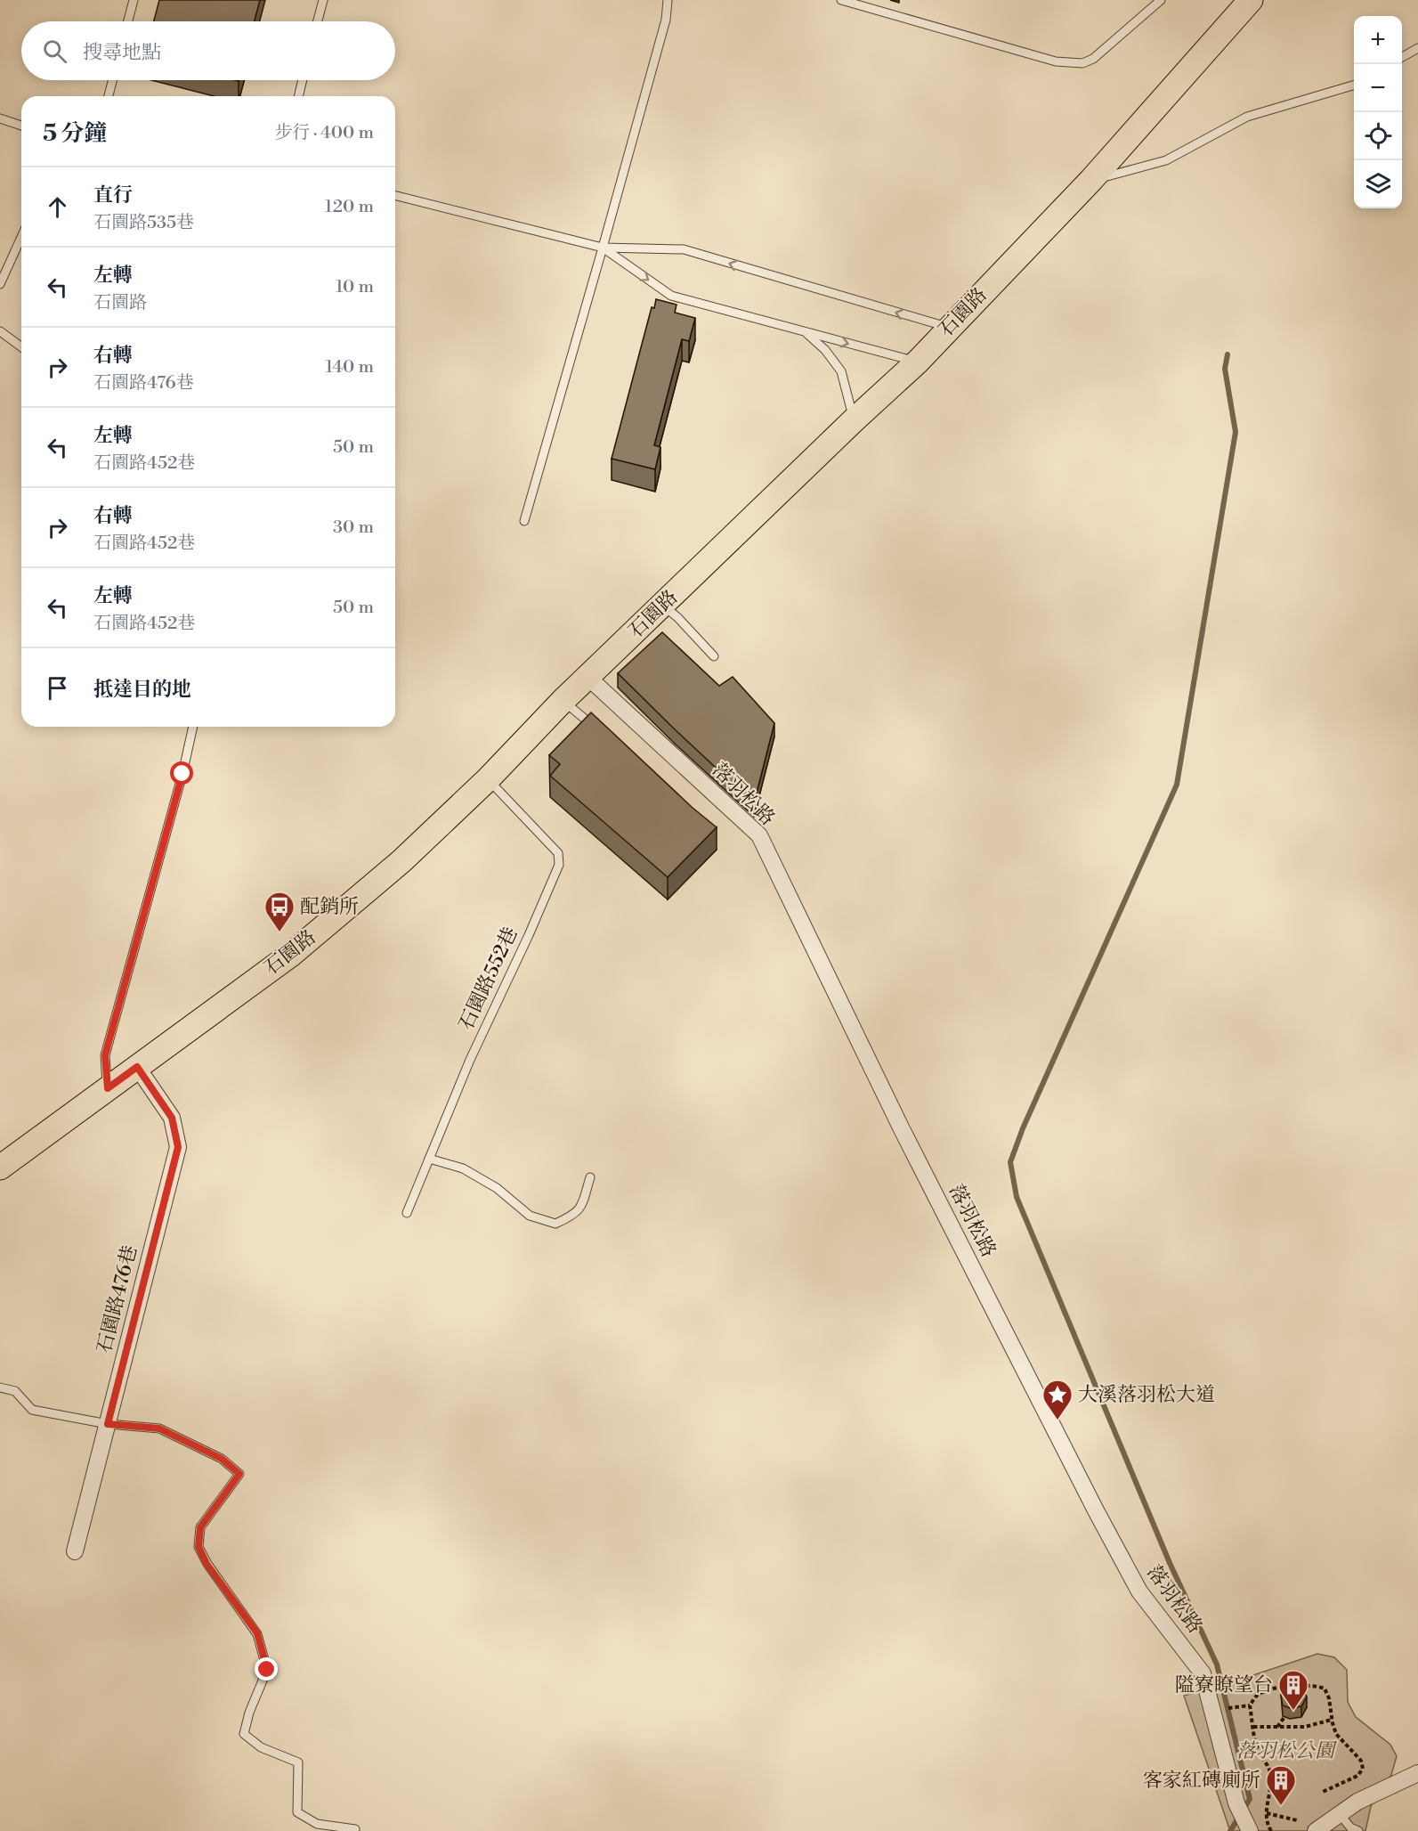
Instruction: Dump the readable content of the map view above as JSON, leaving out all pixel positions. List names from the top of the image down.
{
  "streets": {
    "main road": ["石園路"],
    "street": ["落羽松路", "石園路476巷"],
    "lane": ["石園路552巷"]
  },
  "crossings": [
    ["石園路", "落羽松路"],
    ["石園路", "石園路552巷"],
    ["石園路", "石園路476巷"]
  ],
  "parks": ["落羽松公園"],
  "places": {
    "bus stop": ["配銷所"],
    "place": ["大溪落羽松大道"],
    "building": ["隘寮瞭望台", "客家紅磚廁所"]
  },
  "page": {
    "map_buttons": ["+", "−"],
    "search": "搜尋地點",
    "heading": ["5 分鐘", "步行 · 400 m"],
    "list": [
      ["直行", "石園路535巷", "120 m"],
      ["左轉", "石園路", "10 m"],
      ["右轉", "石園路476巷", "140 m"],
      ["左轉", "石園路452巷", "50 m"],
      ["右轉", "石園路452巷", "30 m"],
      ["左轉", "石園路452巷", "50 m"],
      "抵達目的地"
    ]
  }
}
